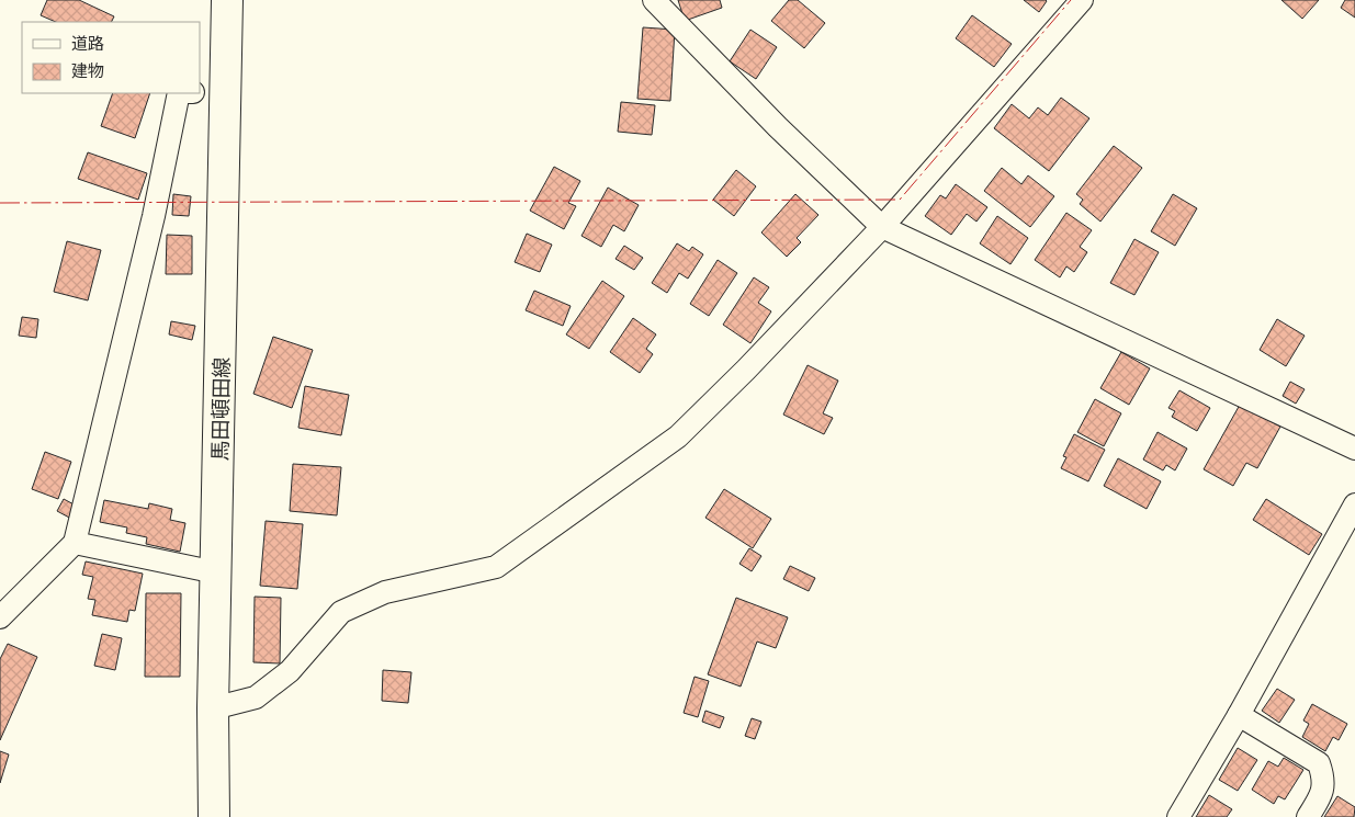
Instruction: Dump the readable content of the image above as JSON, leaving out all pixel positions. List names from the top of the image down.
{
  "streets": {
    "main road": ["馬田頓田線"]
  },
  "legend": ["道路", "建物"]
}
